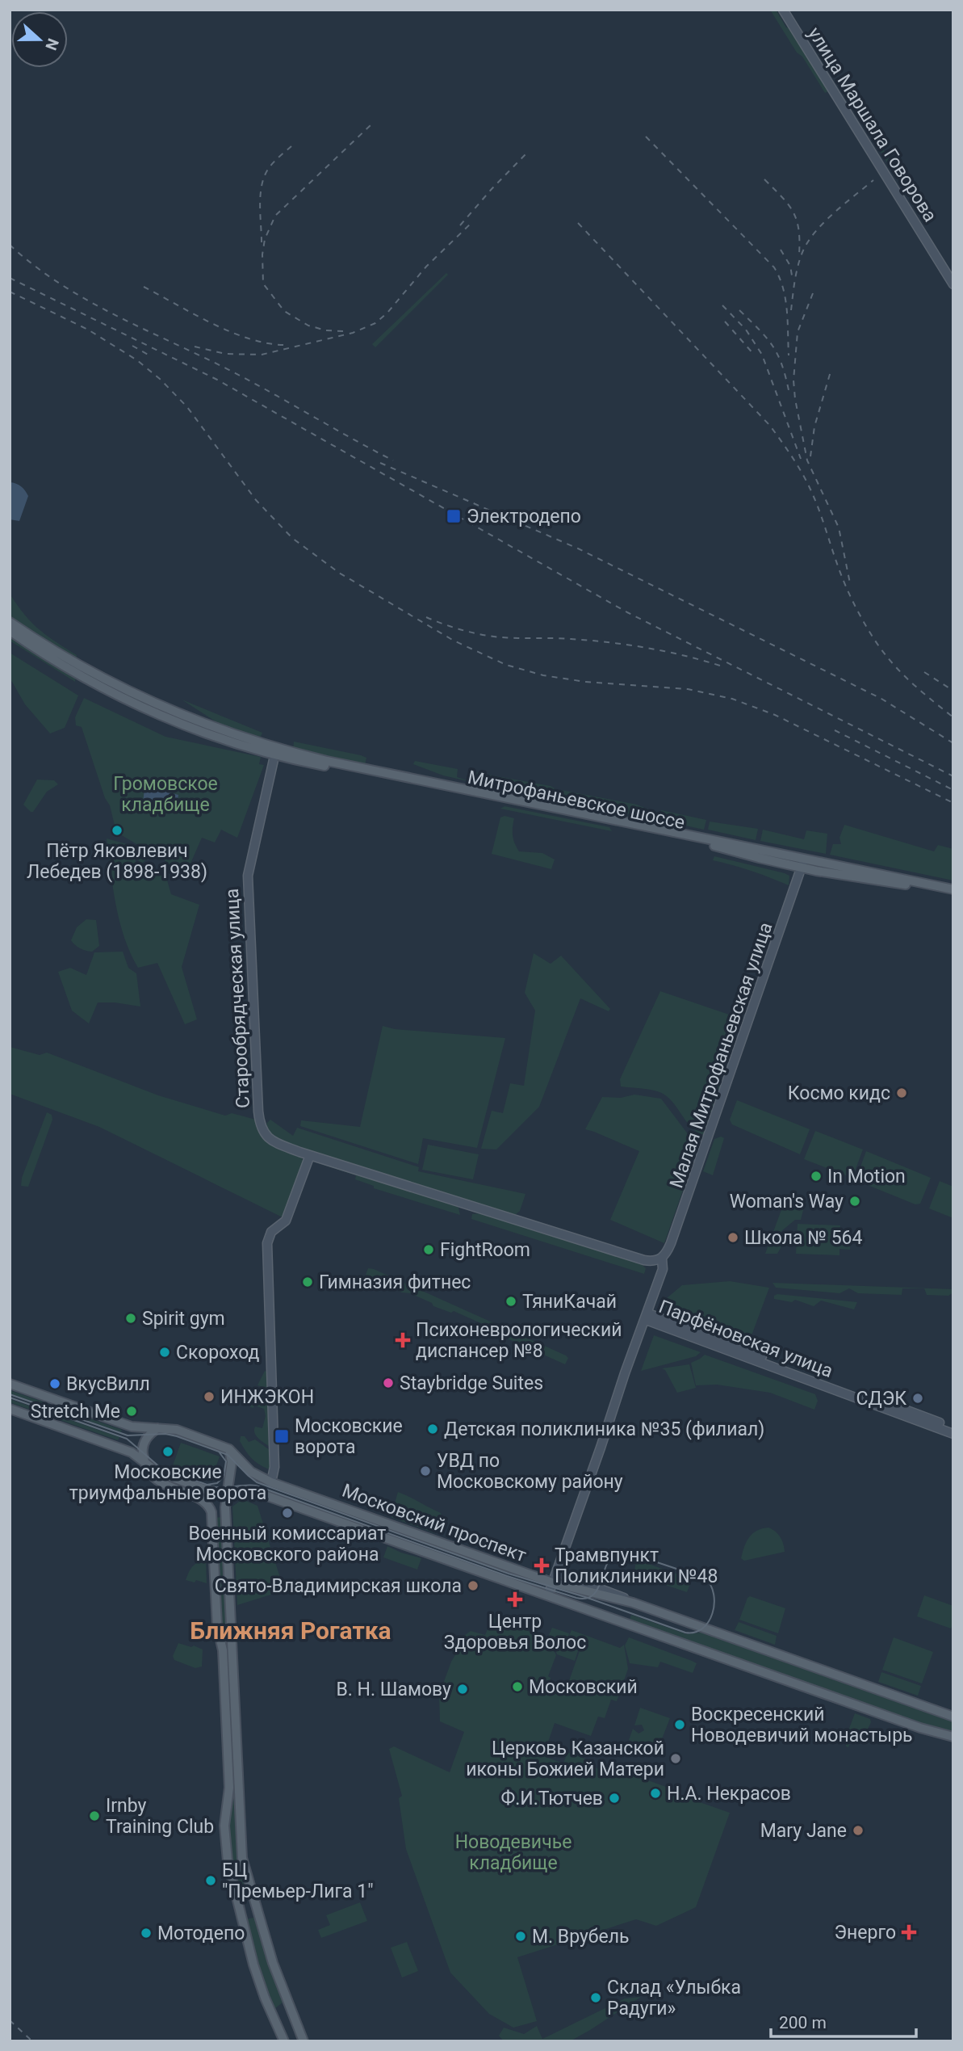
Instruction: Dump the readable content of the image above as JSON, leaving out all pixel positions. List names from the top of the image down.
{
  "streets": {
    "main road": ["Митрофаньевское шоссе", "Московский проспект"],
    "street": [
      "улица Маршала Говорова",
      "Старообрядческая улица",
      "Малая Митрофаньевская улица",
      "Парфёновская улица"
    ]
  },
  "crossings": [
    ["Митрофаньевское шоссе", "Старообрядческая улица"],
    ["Митрофаньевское шоссе", "Малая Митрофаньевская улица"],
    ["Старообрядческая улица", "Малая Митрофаньевская улица"],
    ["Малая Митрофаньевская улица", "Парфёновская улица"],
    ["Малая Митрофаньевская улица", "Московский проспект"]
  ],
  "districts": ["Ближняя Рогатка"],
  "parks": ["Громовское кладбище", "Новодевичье кладбище"],
  "places": {
    "transit": ["Электродепо", "Московские ворота"],
    "other": [
      "Пётр Яковлевич Лебедев (1898-1938)",
      "Космо кидс",
      "In Motion",
      "Woman's Way",
      "Школа № 564",
      "FightRoom",
      "Гимназия фитнес",
      "ТяниКачай",
      "Spirit gym",
      "Скороход",
      "Staybridge Suites",
      "ВкусВилл",
      "ИНЖЭКОН",
      "СДЭК",
      "Stretch Me",
      "Детская поликлиника №35 (филиал)",
      "Московские триумфальные ворота",
      "УВД по Московскому району",
      "Военный комиссариат Московского района",
      "Свято-Владимирская школа",
      "Московский",
      "В. Н. Шамову",
      "Воскресенский Новодевичий монастырь",
      "Церковь Казанской иконы Божией Матери",
      "Н.А. Некрасов",
      "Ф.И.Тютчев",
      "Irnby Training Club",
      "Mary Jane",
      "БЦ \"Премьер-Лига 1\"",
      "Мотодепо",
      "М. Врубель",
      "Склад «Улыбка Радуги»"
    ],
    "health": [
      "Психоневрологический диспансер №8",
      "Трамвпункт Поликлиники №48",
      "Центр Здоровья Волос",
      "Энерго"
    ]
  },
  "scale_bar": "200 m",
  "north": "right"
}
